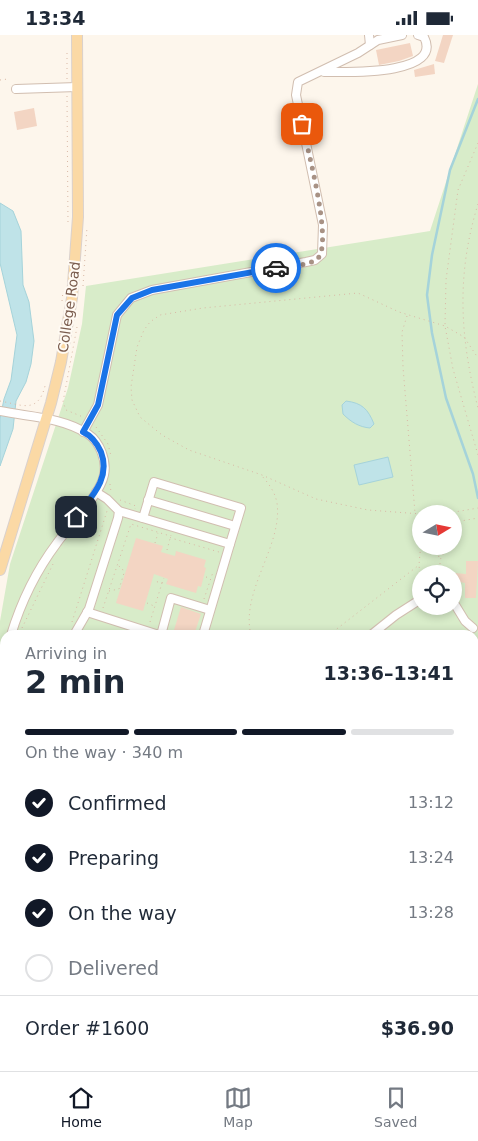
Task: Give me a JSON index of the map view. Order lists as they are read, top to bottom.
{
  "streets": {
    "main road": ["College Road"]
  },
  "north": "right",
  "page": {
    "status": "13:34",
    "heading": ["2 min", "Arriving in", "13:36–13:41"],
    "panel": ["Order #1600", "$36.90"],
    "bar": "On the way · 340 m",
    "list": [
      ["Confirmed", "13:12"],
      ["Preparing", "13:24"],
      ["On the way", "13:28"],
      "Delivered"
    ],
    "tabs": ["Home", "Map", "Saved"]
  }
}
